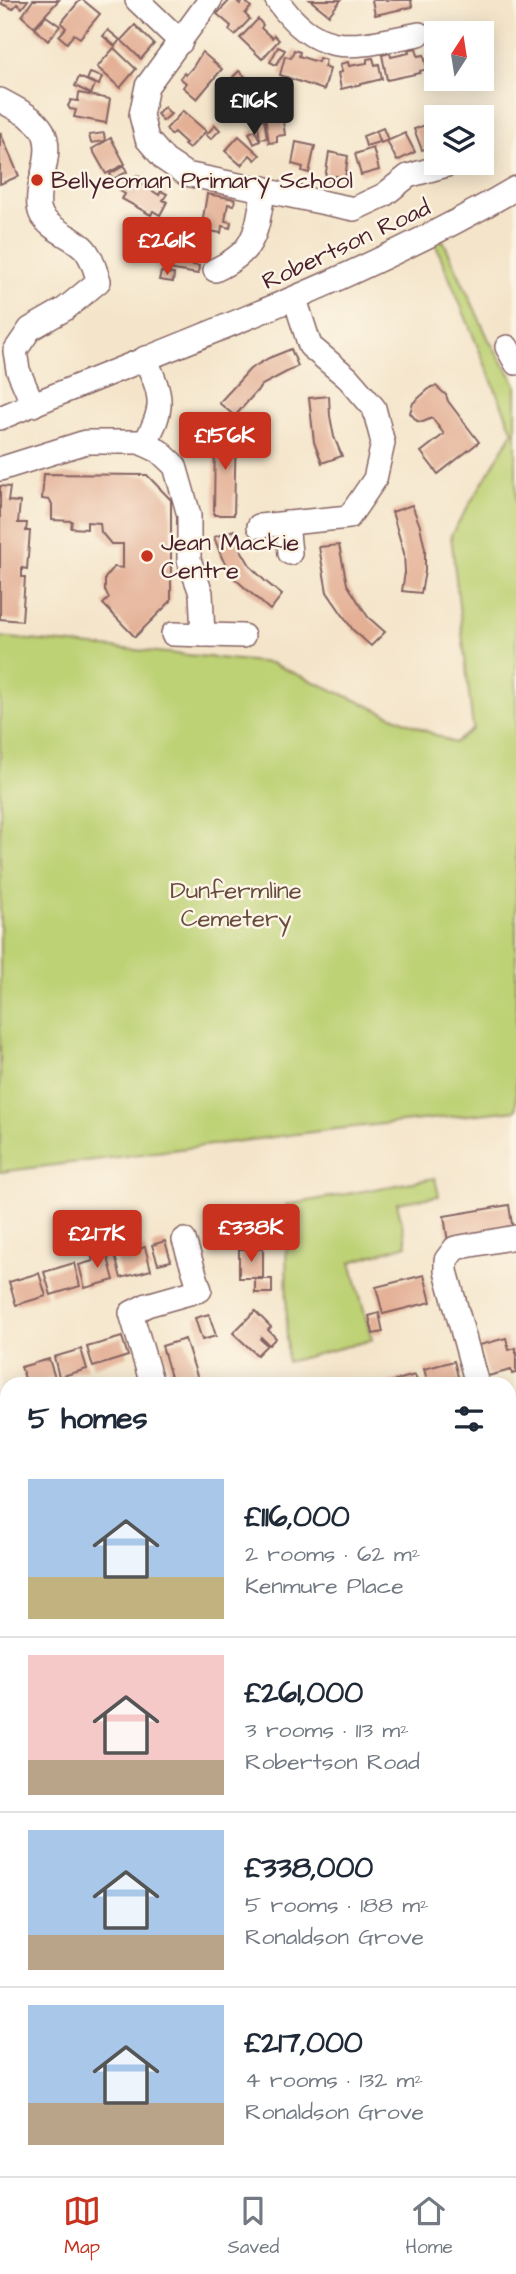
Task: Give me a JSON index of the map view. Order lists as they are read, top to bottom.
{
  "streets": {
    "street": ["Robertson Road"]
  },
  "parks": ["Dunfermline Cemetery"],
  "places": ["Bellyeoman Primary School", "Jean Mackie Centre"],
  "north": "top",
  "page": {
    "price": [
      "£116K",
      "£261K",
      "£156K",
      "£338K",
      "£217K"
    ],
    "heading": "5 homes",
    "list": [
      {
        "name": "£116,000",
        "note": "2 rooms · 62 m² · Kenmure Place"
      },
      {
        "name": "£261,000",
        "note": "3 rooms · 113 m² · Robertson Road"
      },
      {
        "name": "£338,000",
        "note": "5 rooms · 188 m² · Ronaldson Grove"
      },
      {
        "name": "£217,000",
        "note": "4 rooms · 132 m² · Ronaldson Grove"
      }
    ],
    "tabs": ["Map", "Saved", "Home"]
  }
}
